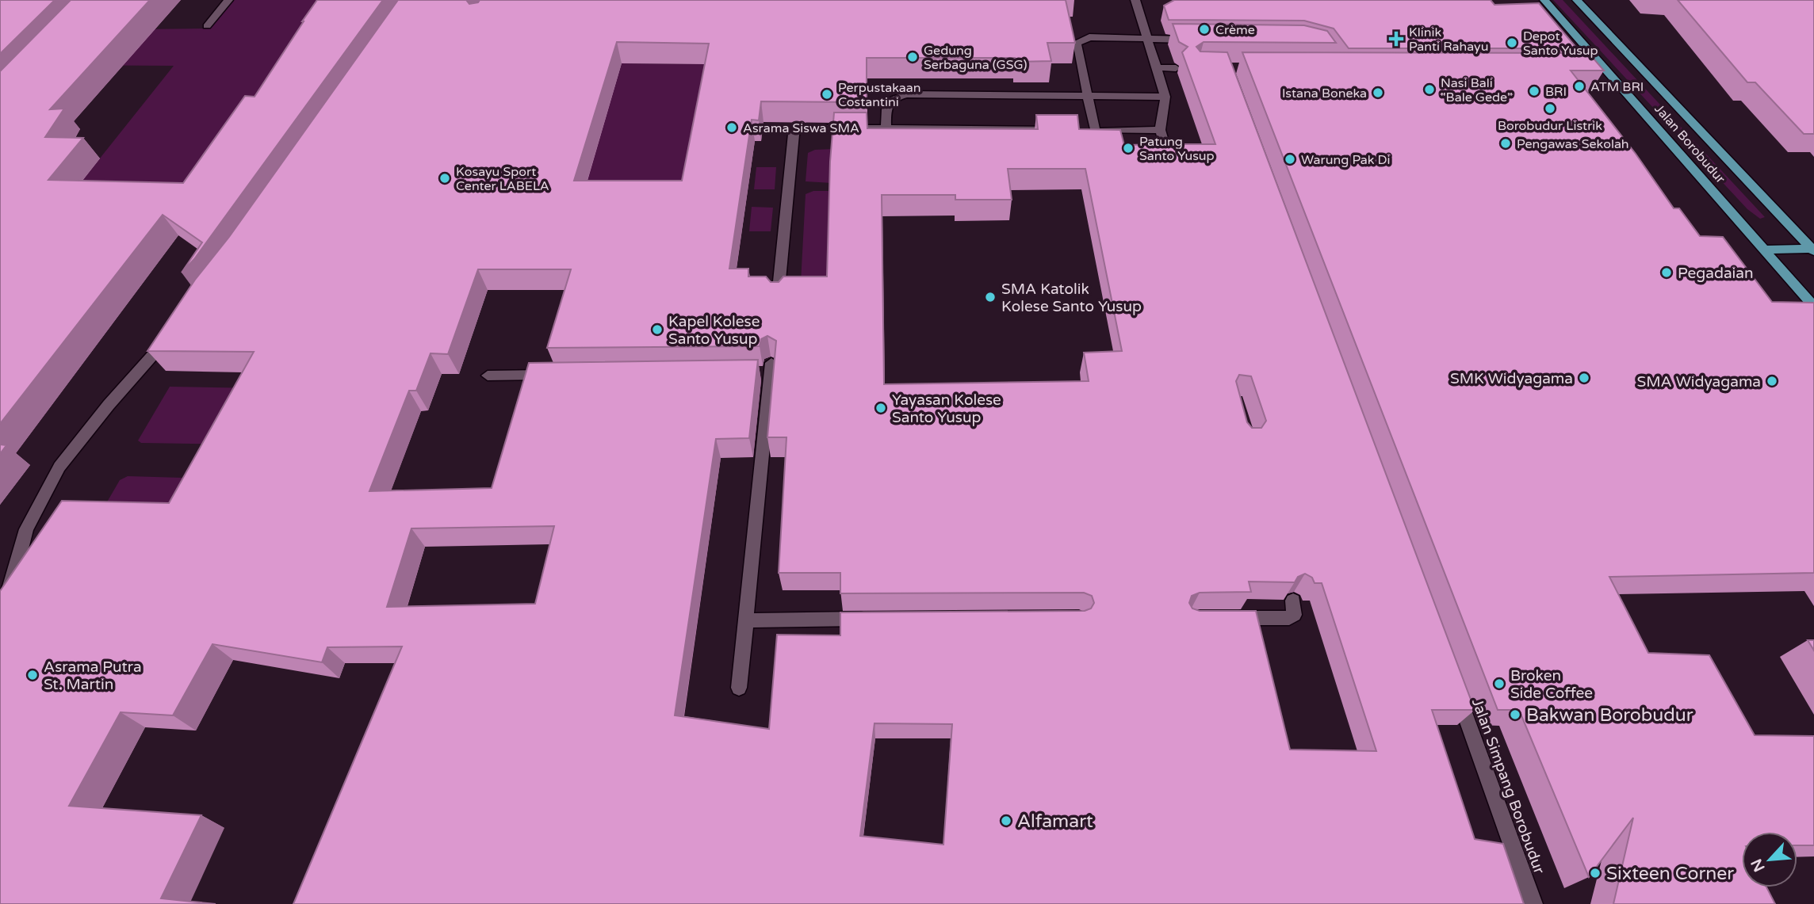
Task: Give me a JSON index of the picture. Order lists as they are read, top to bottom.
{
  "streets": {
    "main road": ["Jalan Borobudur"],
    "street": ["Jalan Simpang Borobudur"]
  },
  "places": {
    "other": [
      "Crème",
      "Depot Santo Yusup",
      "Gedung Serbaguna (GSG)",
      "ATM BRI",
      "Nasi Bali \"Bale Gede\"",
      "BRI",
      "Istana Boneka",
      "Perpustakaan Costantini",
      "Borobudur Listrik",
      "Asrama Siswa SMA",
      "Pengawas Sekolah",
      "Patung Santo Yusup",
      "Warung Pak Di",
      "Kosayu Sport Center LABELA",
      "Pegadaian",
      "SMA Katolik Kolese Santo Yusup",
      "Kapel Kolese Santo Yusup",
      "SMK Widyagama",
      "SMA Widyagama",
      "Yayasan Kolese Santo Yusup",
      "Asrama Putra St. Martin",
      "Broken Side Coffee",
      "Bakwan Borobudur",
      "Alfamart",
      "Sixteen Corner"
    ],
    "health": ["Klinik Panti Rahayu"]
  },
  "north": "bottom left"
}
